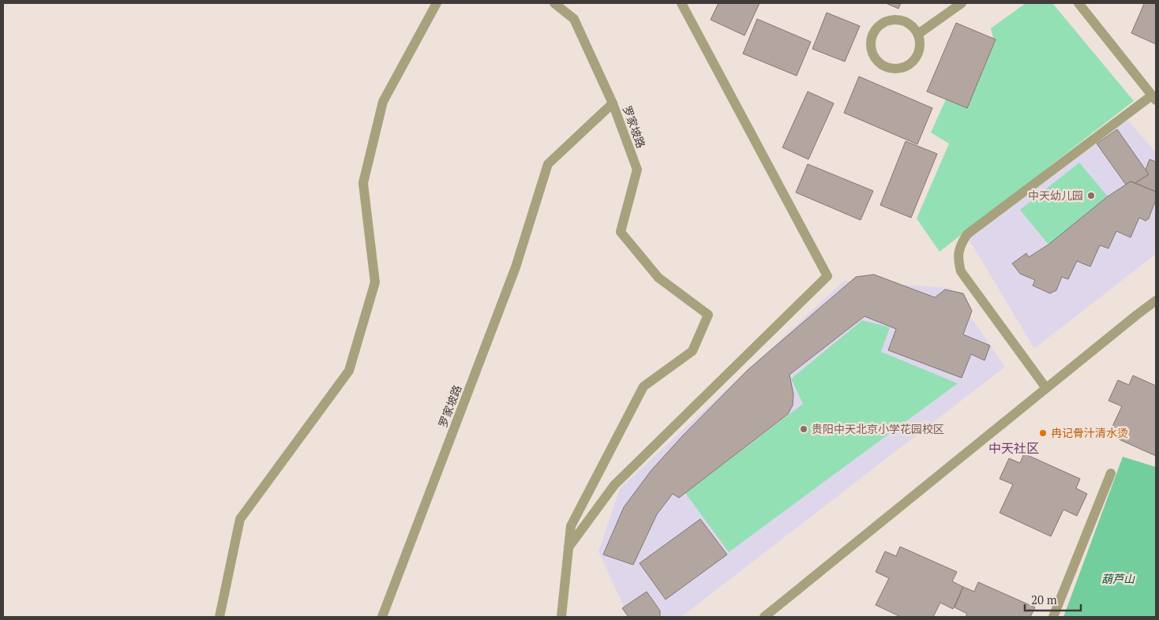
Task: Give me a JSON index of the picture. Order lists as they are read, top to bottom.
{
  "streets": {
    "street": ["罗家坡路"]
  },
  "districts": ["中天社区"],
  "parks": ["葫芦山"],
  "places": ["中天幼儿园", "贵阳中天北京小学花园校区", "冉记骨汁清水烫"],
  "scale_bar": "20 m"
}
